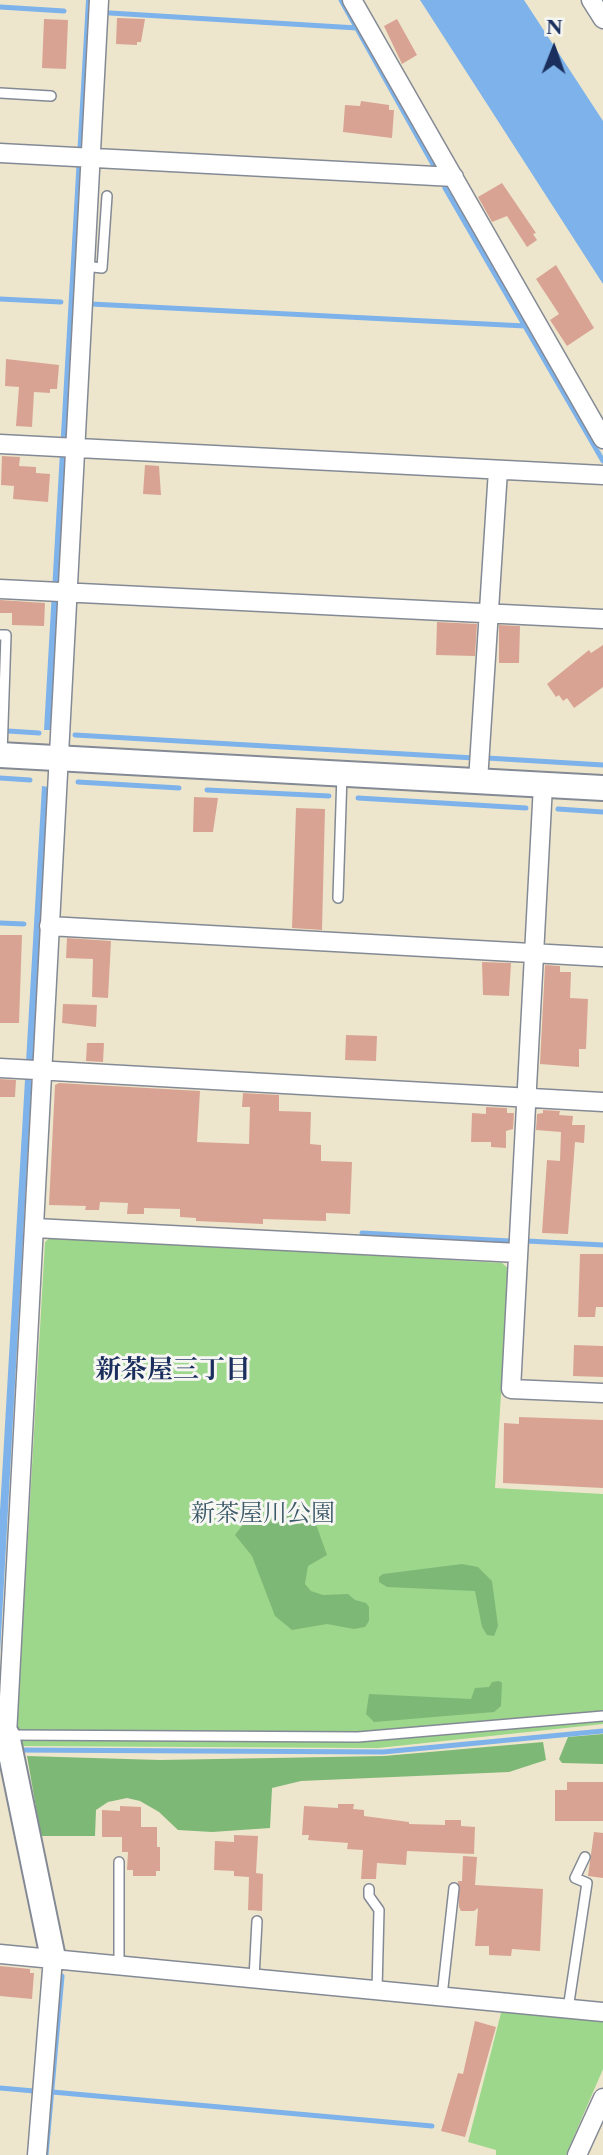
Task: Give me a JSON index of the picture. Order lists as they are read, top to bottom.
{
  "districts": ["新茶屋三丁目"],
  "parks": ["新茶屋川公園"],
  "north": "top"
}
